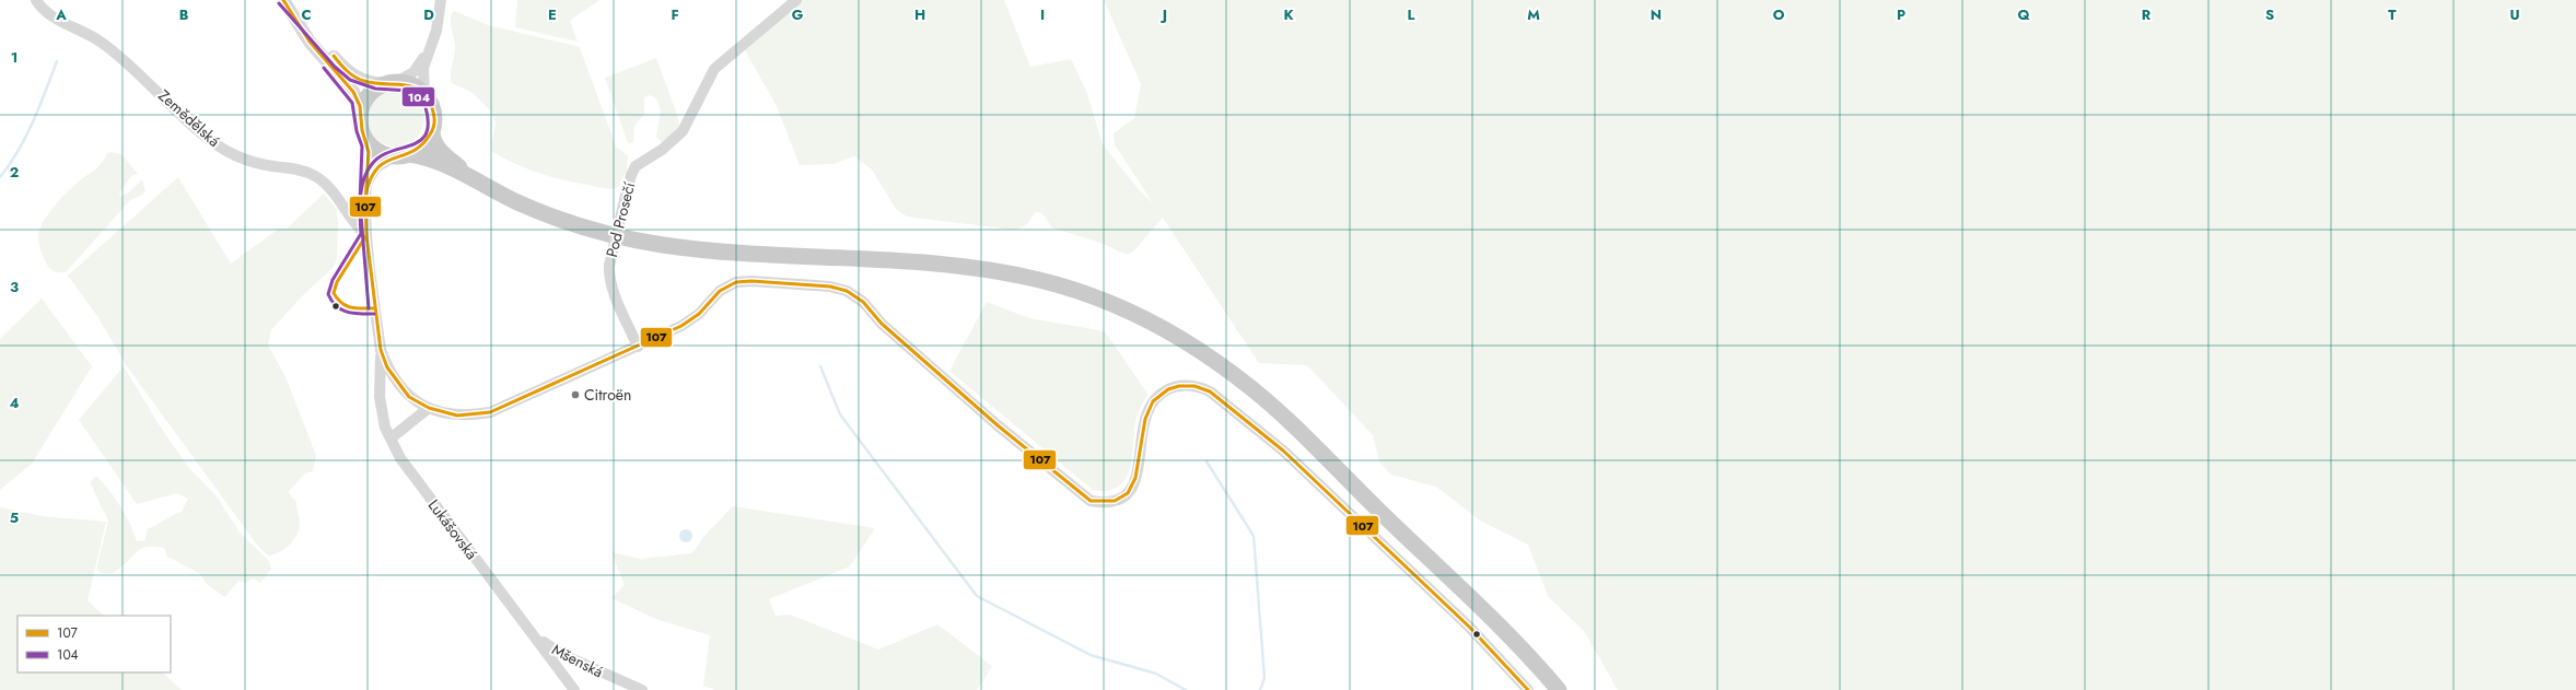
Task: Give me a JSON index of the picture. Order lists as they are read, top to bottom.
{
  "streets": {
    "street": [
      "Zemědělská",
      "Pod Prosečí",
      "Lukášovská",
      "Mšenská"
    ]
  },
  "crossings": [
    ["Lukášovská", "Mšenská"]
  ],
  "places": ["Citroën"],
  "lines": ["transit line 107", "transit line 104"],
  "legend": ["107", "104"],
  "grid": {
    "columns": [
      "A",
      "B",
      "C",
      "D",
      "E",
      "F",
      "G",
      "H",
      "I",
      "J",
      "K",
      "L",
      "M",
      "N",
      "O",
      "P",
      "Q",
      "R",
      "S",
      "T",
      "U"
    ],
    "rows": [
      "1",
      "2",
      "3",
      "4",
      "5"
    ]
  }
}
